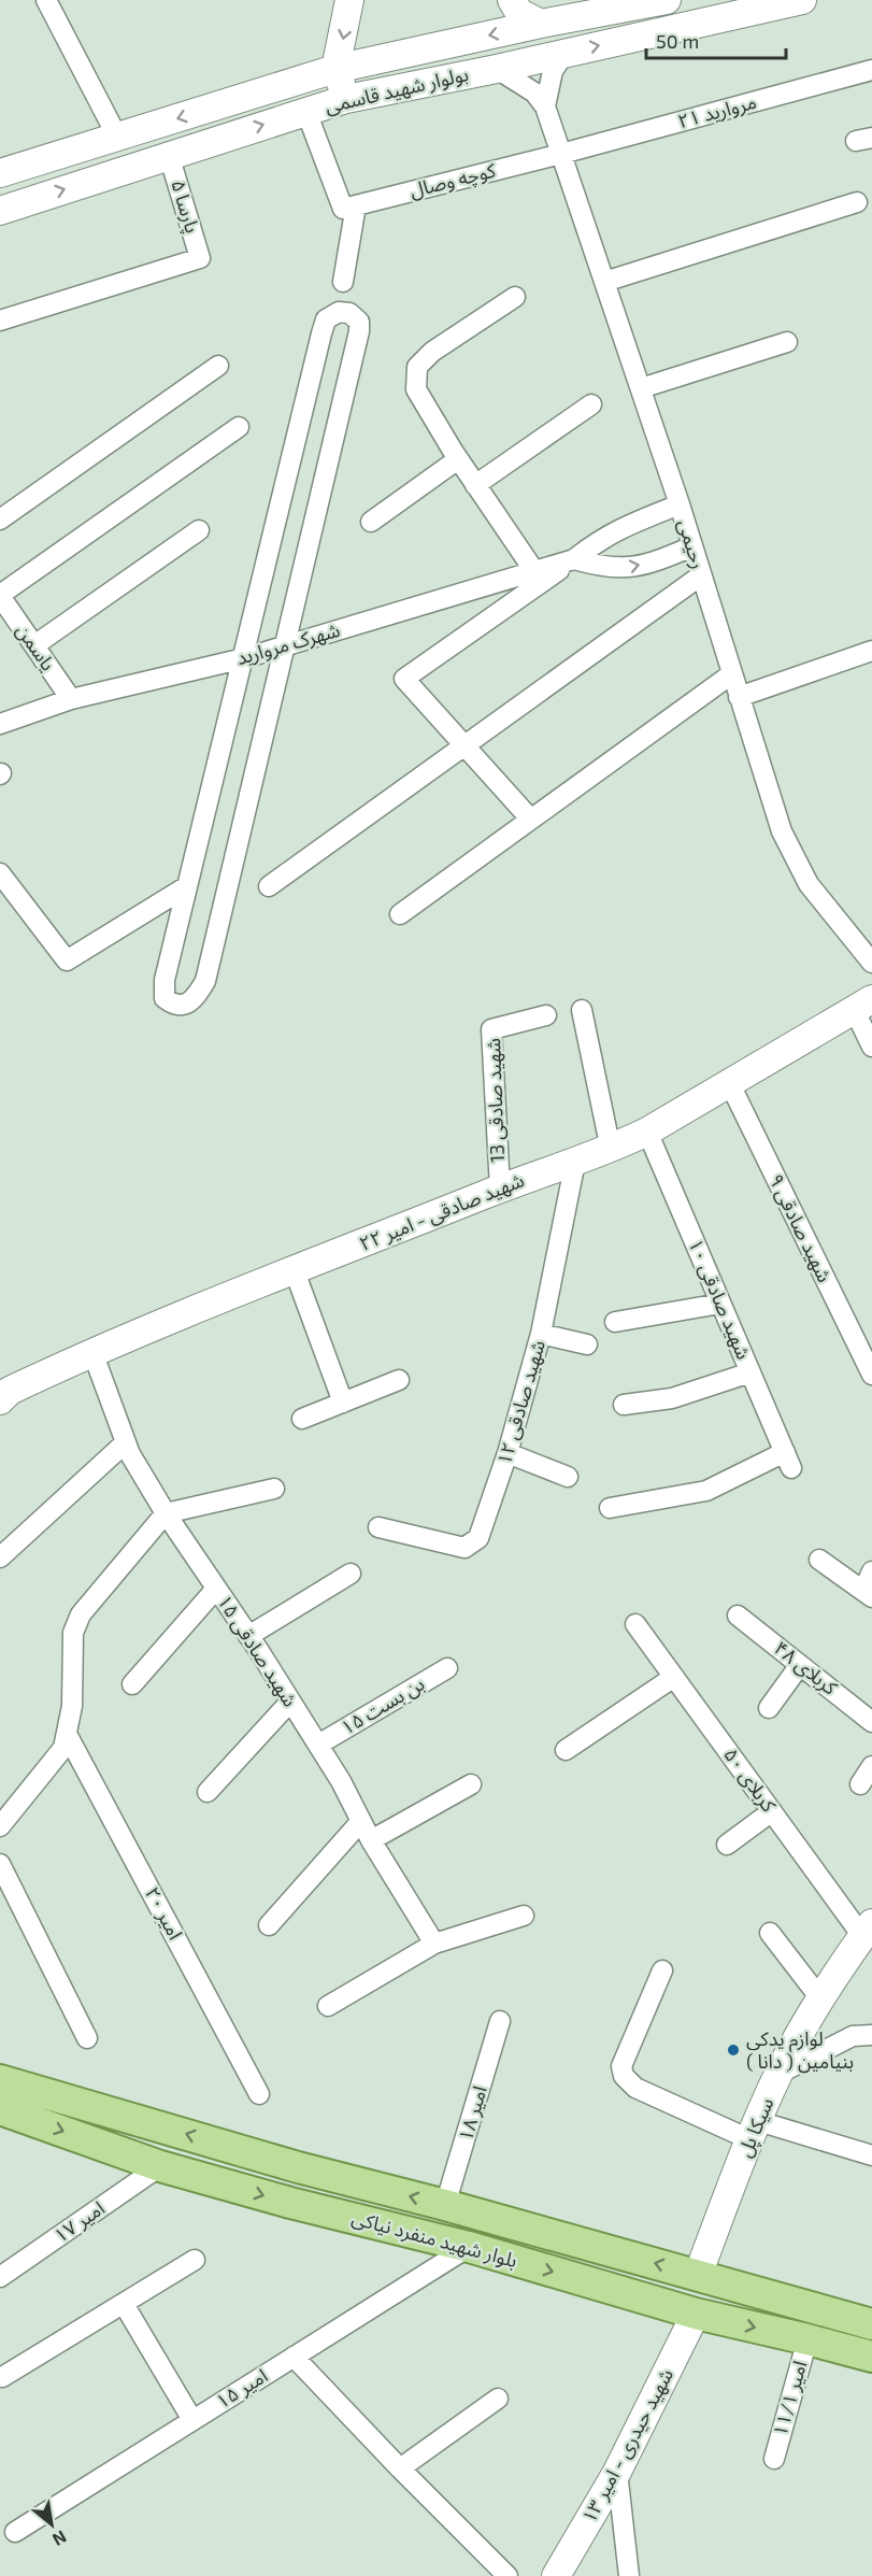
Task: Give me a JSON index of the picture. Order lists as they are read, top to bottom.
{
  "streets": {
    "main road": [
      "بولوار شهید قاسمی",
      "شهید صادقی - امیر ۲۲",
      "سیکا پل",
      "بلوار شهید منفرد نیاکی",
      "شهید حیدری - امیر ۱۳"
    ],
    "street": [
      "مروارید ۲۱",
      "کوچه وصال",
      "پارسا ۵",
      "رحیمی",
      "شهرک مروارید",
      "یاسمن",
      "شهید صادقی 13",
      "شهید صادقی ۹",
      "شهید صادقی ۱۰",
      "شهید صادقی ۱۲",
      "شهید صادقی ۱۵",
      "کربلای ۴۸",
      "بن بست ۱۵",
      "کربلای ۵۰",
      "امیر ۲۰",
      "امیر ۱۸",
      "امیر ۱۷",
      "امیر ۱۵",
      "امیر ۱۱/۱"
    ]
  },
  "crossings": [
    ["بولوار شهید قاسمی", "پارسا ۵"],
    ["بولوار شهید قاسمی", "رحیمی"],
    ["مروارید ۲۱", "کوچه وصال"],
    ["مروارید ۲۱", "رحیمی"],
    ["کوچه وصال", "رحیمی"],
    ["رحیمی", "شهرک مروارید"],
    ["شهرک مروارید", "یاسمن"],
    ["شهید صادقی 13", "شهید صادقی - امیر ۲۲"],
    ["شهید صادقی - امیر ۲۲", "شهید صادقی ۹"],
    ["شهید صادقی - امیر ۲۲", "شهید صادقی ۱۰"],
    ["شهید صادقی - امیر ۲۲", "شهید صادقی ۱۲"],
    ["شهید صادقی - امیر ۲۲", "شهید صادقی ۱۵"],
    ["شهید صادقی ۱۵", "بن بست ۱۵"],
    ["کربلای ۵۰", "سیکا پل"],
    ["امیر ۱۸", "بلوار شهید منفرد نیاکی"],
    ["سیکا پل", "بلوار شهید منفرد نیاکی"],
    ["امیر ۱۷", "بلوار شهید منفرد نیاکی"],
    ["بلوار شهید منفرد نیاکی", "امیر ۱۵"],
    ["بلوار شهید منفرد نیاکی", "امیر ۱۱/۱"],
    ["بلوار شهید منفرد نیاکی", "شهید حیدری - امیر ۱۳"]
  ],
  "places": ["لوازم یدکی بنیامین ( دانا )"],
  "scale_bar": "50 m",
  "north": "bottom right"
}
